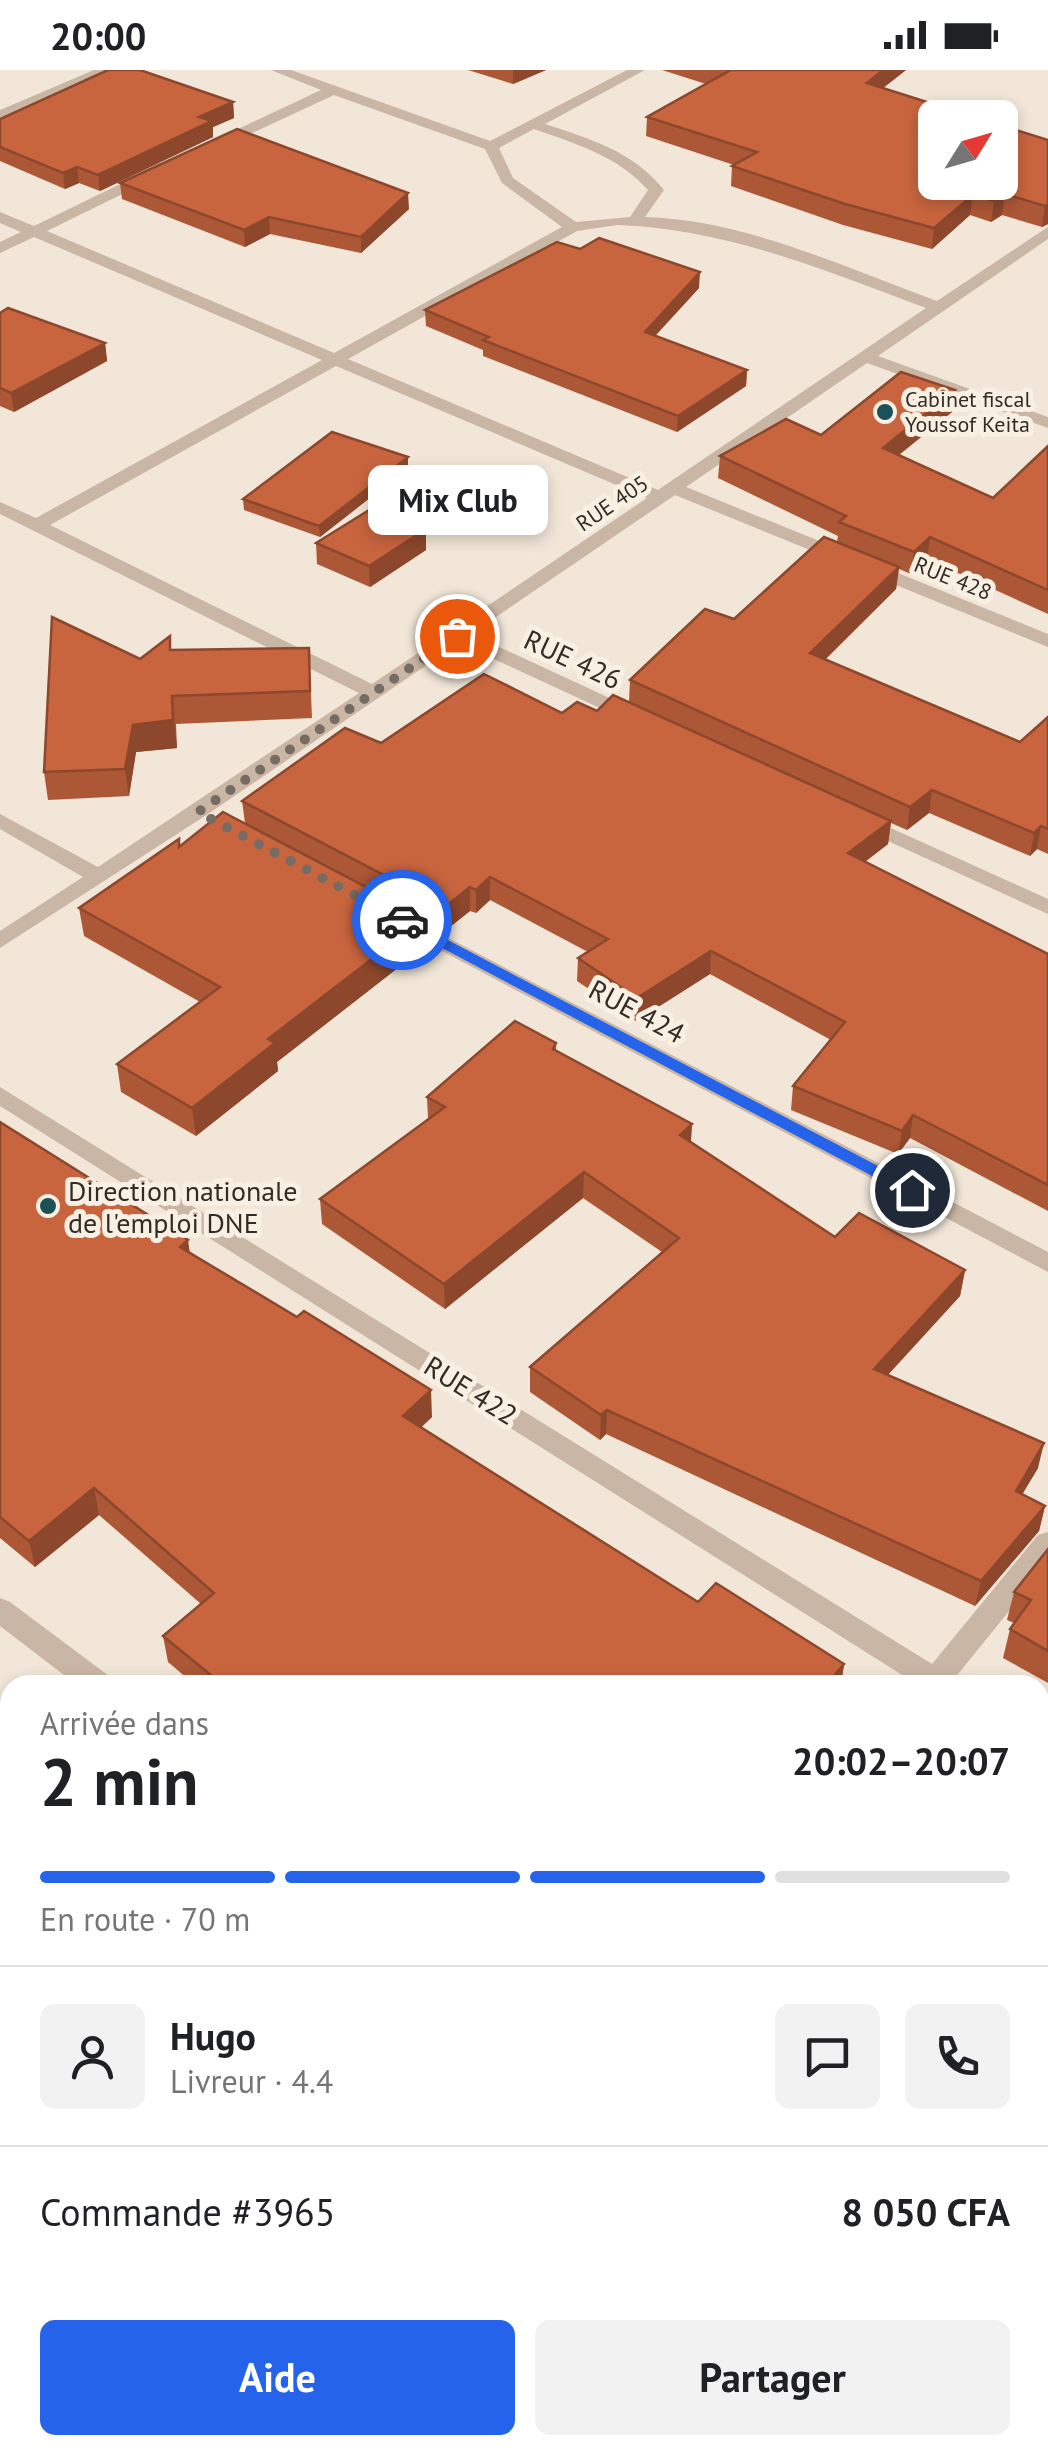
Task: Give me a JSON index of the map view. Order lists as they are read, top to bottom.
{
  "streets": {
    "street": [
      "RUE 405",
      "RUE 428",
      "RUE 426",
      "RUE 424",
      "RUE 422"
    ]
  },
  "crossings": [
    ["RUE 405", "RUE 428"],
    ["RUE 405", "RUE 426"]
  ],
  "places": ["Cabinet fiscal Youssof Keita", "Mix Club", "Direction nationale de l'emploi DNE"],
  "north": "top right",
  "page": {
    "status": "20:00",
    "bubble": "Mix Club",
    "heading": ["2 min", "Arrivée dans", "20:02–20:07"],
    "panel": [
      "Hugo",
      "Livreur · 4.4",
      "Commande #3965",
      "8 050 CFA"
    ],
    "bar": "En route · 70 m",
    "buttons": ["Aide", "Partager"]
  }
}
